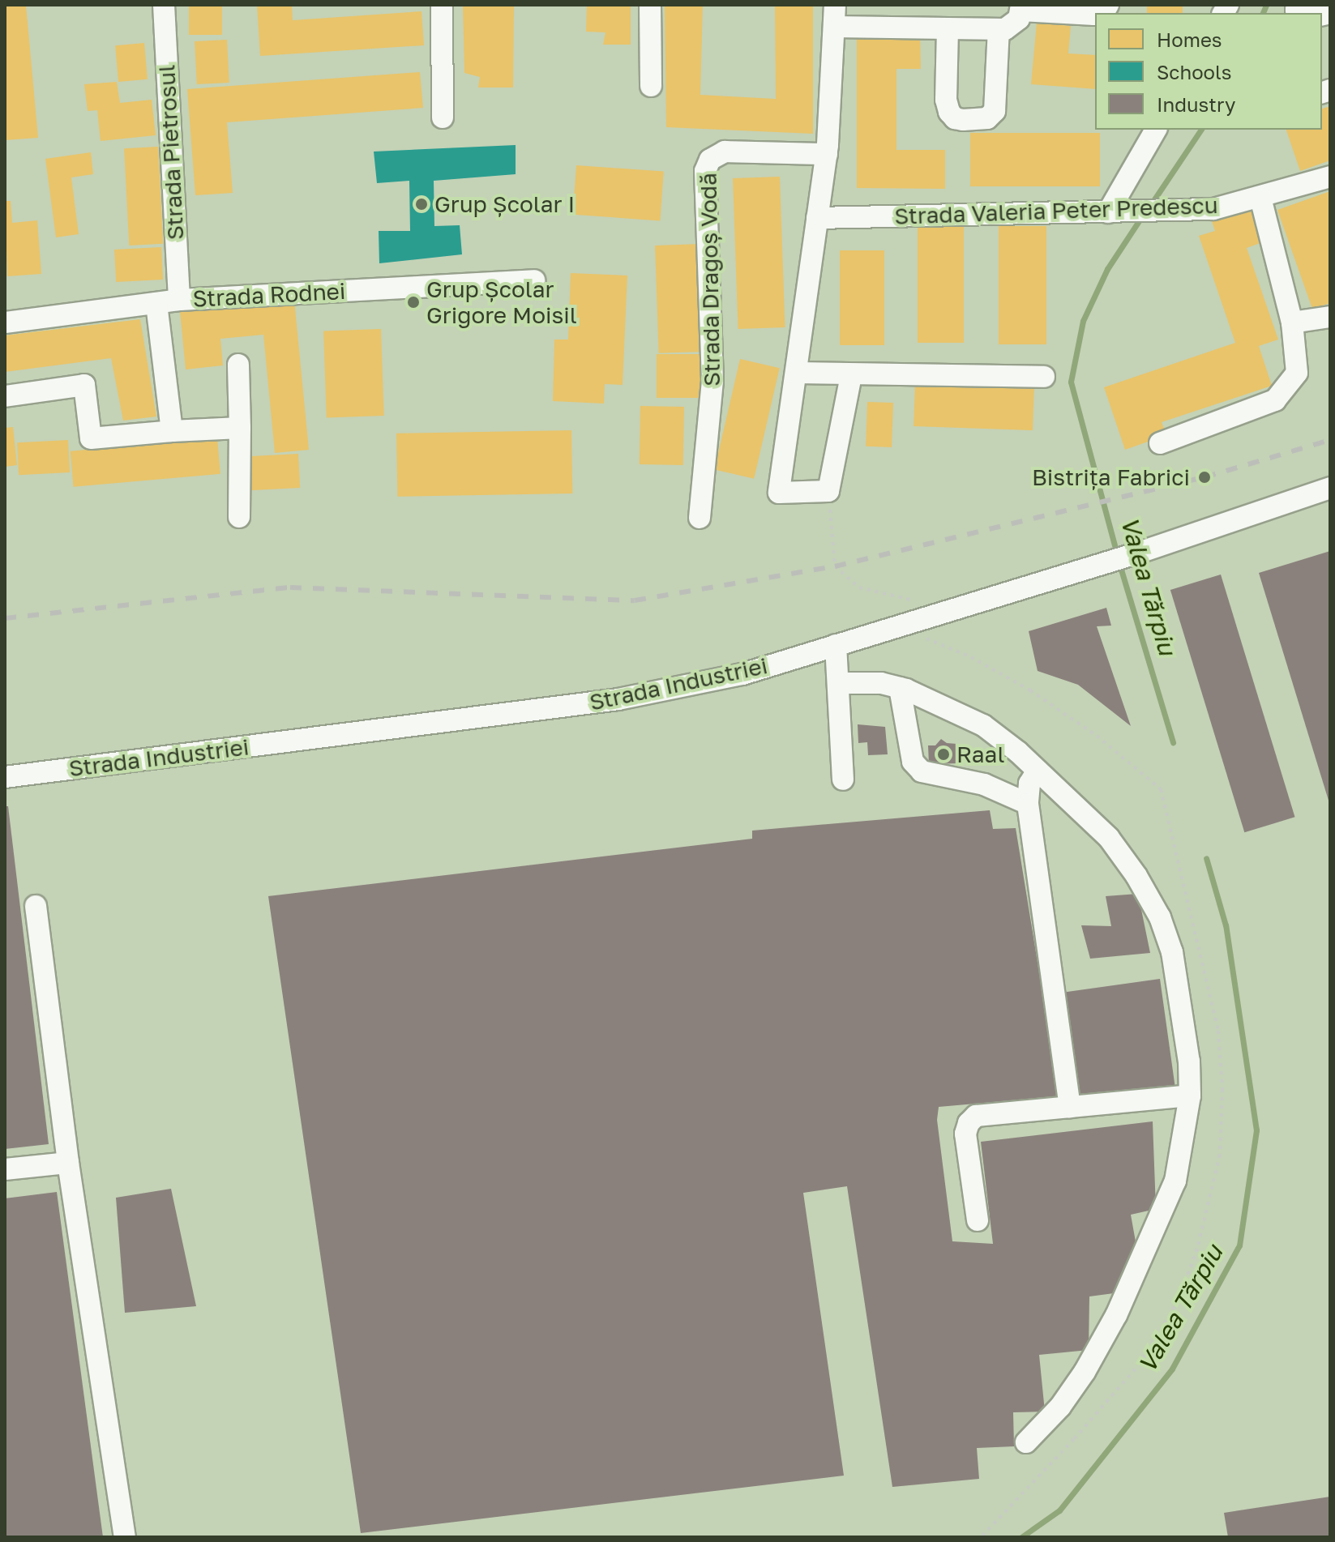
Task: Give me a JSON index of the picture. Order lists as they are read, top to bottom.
{
  "streets": {
    "street": [
      "Strada Pietrosul",
      "Strada Valeria Peter Predescu",
      "Strada Dragoș Vodă",
      "Strada Rodnei",
      "Strada Industriei"
    ]
  },
  "crossings": [
    ["Strada Pietrosul", "Strada Rodnei"]
  ],
  "water": ["Valea Tărpiu"],
  "places": [
    "Grup Școlar I",
    "Grup Școlar Grigore Moisil",
    "Bistrița Fabrici",
    "Raal"
  ],
  "legend": ["Homes", "Schools", "Industry"]
}
